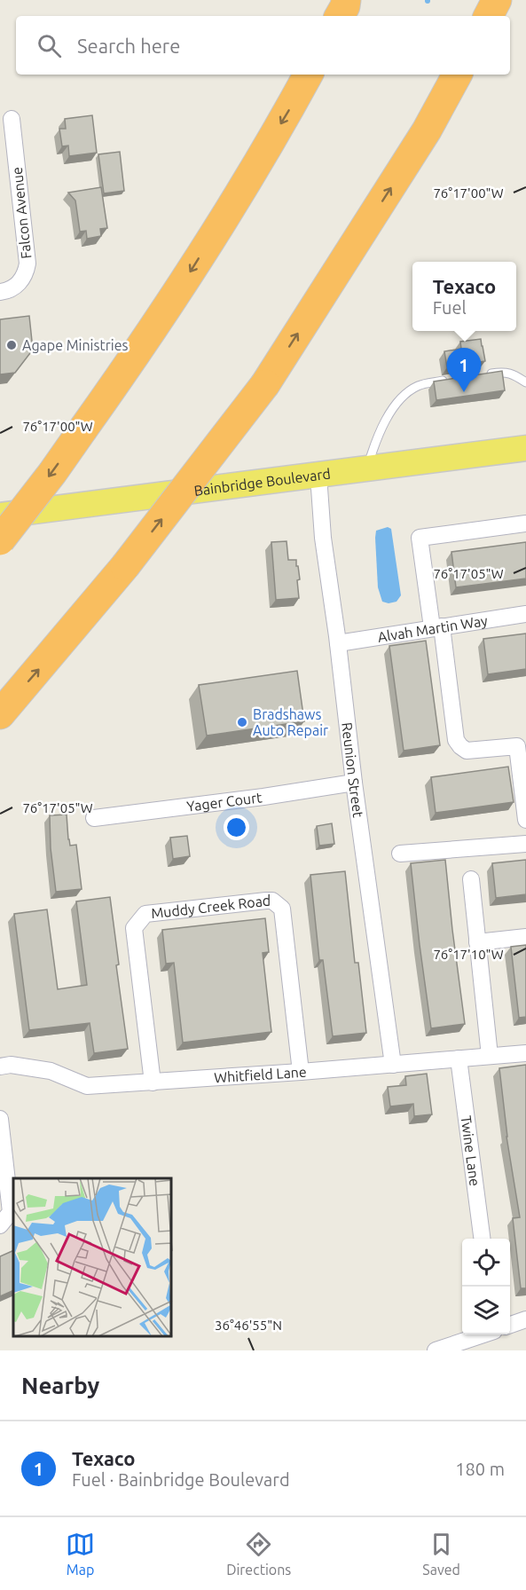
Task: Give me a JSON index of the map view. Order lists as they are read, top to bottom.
{
  "streets": {
    "main road": ["Bainbridge Boulevard"],
    "street": [
      "Falcon Avenue",
      "Alvah Martin Way",
      "Reunion Street",
      "Yager Court",
      "Muddy Creek Road",
      "Whitfield Lane",
      "Twine Lane"
    ]
  },
  "crossings": [
    ["Bainbridge Boulevard", "Reunion Street"],
    ["Alvah Martin Way", "Reunion Street"],
    ["Reunion Street", "Yager Court"],
    ["Reunion Street", "Whitfield Lane"],
    ["Muddy Creek Road", "Whitfield Lane"],
    ["Whitfield Lane", "Twine Lane"]
  ],
  "places": ["Agape Ministries", "Bradshaws Auto Repair"],
  "page": {
    "search": "Search here",
    "popup": ["Texaco", "Fuel"],
    "pins": "1",
    "heading": "Nearby",
    "list": [
      {
        "mark": "1",
        "name": "Texaco",
        "note": "Fuel · Bainbridge Boulevard",
        "value": "180 m"
      }
    ],
    "nav": ["Map", "Directions", "Saved"]
  },
  "coordinates": [
    "76°17'00\"W",
    "76°17'05\"W",
    "76°17'10\"W",
    "36°46'55\"N"
  ]
}
